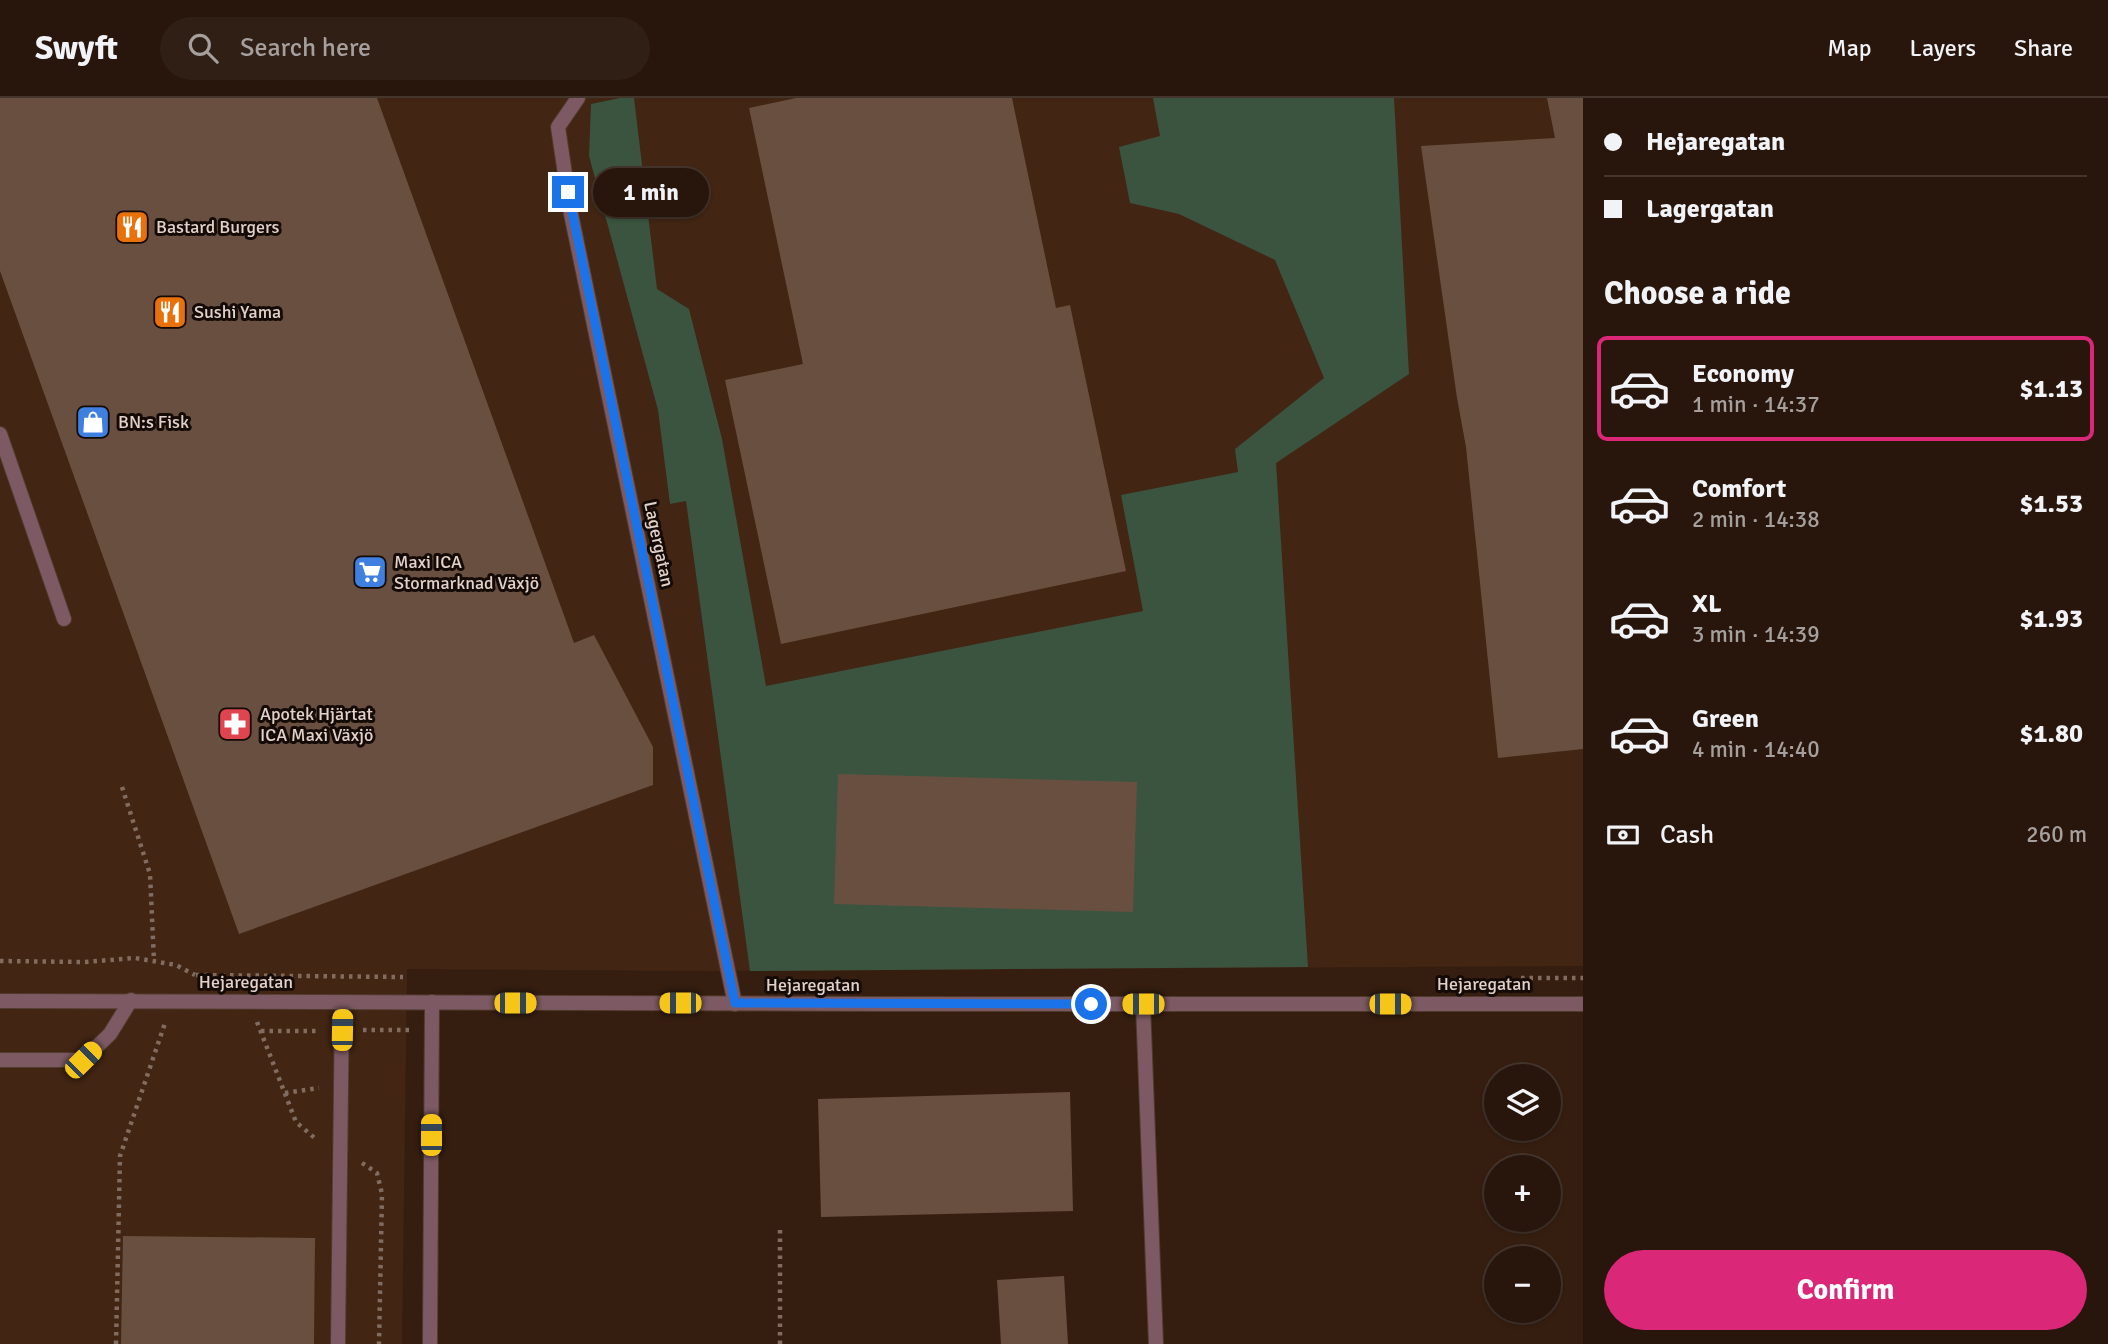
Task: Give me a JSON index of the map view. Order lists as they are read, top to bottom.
{
  "streets": {
    "street": ["Lagergatan", "Hejaregatan"]
  },
  "crossings": [
    ["Lagergatan", "Hejaregatan"]
  ],
  "places": {
    "restaurant": ["Bastard Burgers", "Sushi Yama"],
    "shop": ["BN:s Fisk"],
    "supermarket": ["Maxi ICA Stormarknad Växjö"],
    "pharmacy": ["Apotek Hjärtat ICA Maxi Växjö"]
  },
  "page": {
    "header": "Swyft",
    "search": "Search here",
    "nav": ["Map", "Layers", "Share"],
    "banner": ["Hejaregatan", "Lagergatan"],
    "bubble": "1 min",
    "heading": "Choose a ride",
    "list": [
      {
        "name": "Economy",
        "note": "1 min · 14:37",
        "value": "$1.13"
      },
      {
        "name": "Comfort",
        "note": "2 min · 14:38",
        "value": "$1.53"
      },
      {
        "name": "XL",
        "note": "3 min · 14:39",
        "value": "$1.93"
      },
      {
        "name": "Green",
        "note": "4 min · 14:40",
        "value": "$1.80"
      }
    ],
    "pay": ["Cash", "260 m"],
    "map_buttons": ["+", "−"],
    "buttons": "Confirm"
  }
}
